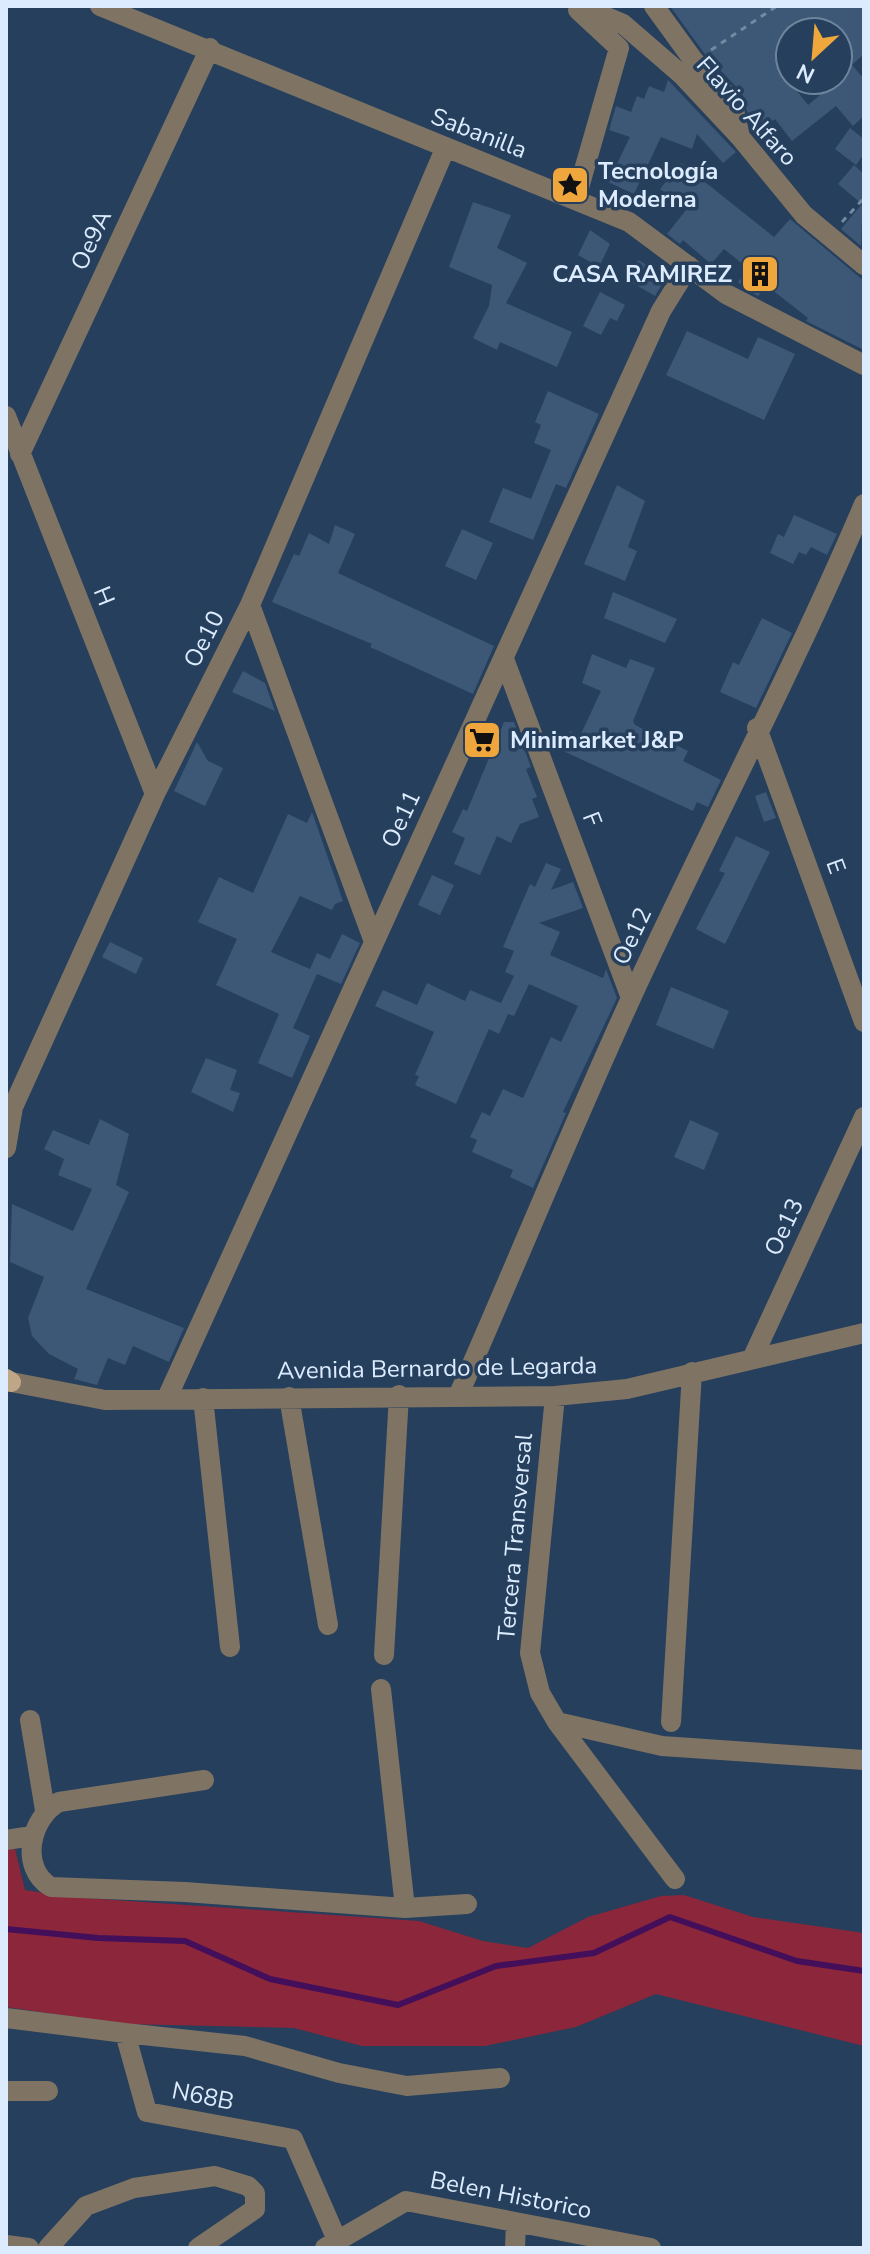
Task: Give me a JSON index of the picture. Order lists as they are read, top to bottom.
{
  "streets": {
    "street": [
      "Flavio Alfaro",
      "Sabanilla",
      "Oe9A",
      "H",
      "Oe10",
      "Oe11",
      "F",
      "E",
      "Oe12",
      "Oe13",
      "Avenida Bernardo de Legarda",
      "Tercera Transversal",
      "N68B",
      "Belen Historico"
    ]
  },
  "crossings": [
    ["Sabanilla", "Oe9A"],
    ["Sabanilla", "Oe10"],
    ["Sabanilla", "Oe11"],
    ["Oe9A", "H"],
    ["H", "Oe10"],
    ["Oe11", "F"],
    ["Oe11", "Avenida Bernardo de Legarda"],
    ["F", "Oe12"],
    ["E", "Oe12"],
    ["Oe12", "Avenida Bernardo de Legarda"],
    ["Oe13", "Avenida Bernardo de Legarda"],
    ["Avenida Bernardo de Legarda", "Tercera Transversal"],
    ["N68B", "Belen Historico"]
  ],
  "places": {
    "place": ["Tecnología Moderna"],
    "building": ["CASA RAMIREZ"],
    "supermarket": ["Minimarket J&P"]
  },
  "north": "bottom left"
}
